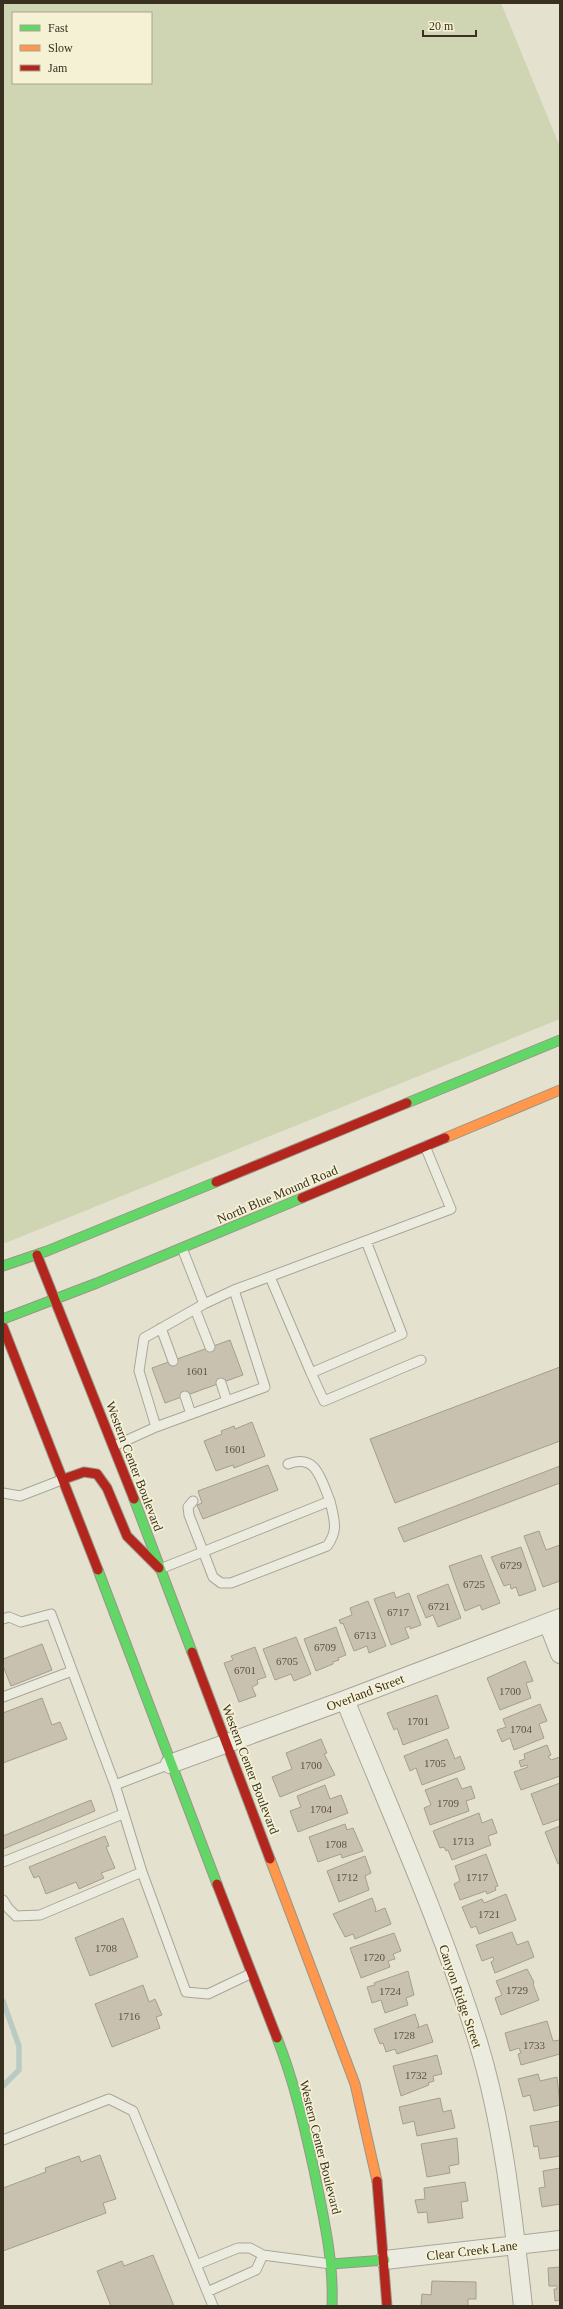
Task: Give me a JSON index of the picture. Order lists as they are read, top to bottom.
{
  "streets": {
    "main road": ["North Blue Mound Road", "Western Center Boulevard"],
    "street": ["Overland Street", "Canyon Ridge Street", "Clear Creek Lane"]
  },
  "crossings": [
    ["North Blue Mound Road", "Western Center Boulevard"],
    ["Western Center Boulevard", "Overland Street"],
    ["Western Center Boulevard", "Clear Creek Lane"],
    ["Overland Street", "Canyon Ridge Street"],
    ["Canyon Ridge Street", "Clear Creek Lane"]
  ],
  "house_numbers": [
    "1601",
    "1601",
    "6729",
    "6725",
    "6721",
    "6717",
    "6713",
    "6709",
    "6705",
    "6701",
    "1700",
    "1701",
    "1704",
    "1705",
    "1700",
    "1709",
    "1704",
    "1713",
    "1708",
    "1712",
    "1717",
    "1721",
    "1708",
    "1720",
    "1729",
    "1724",
    "1716",
    "1728",
    "1733",
    "1732"
  ],
  "legend": ["Fast", "Slow", "Jam"],
  "scale_bar": "20 m"
}
